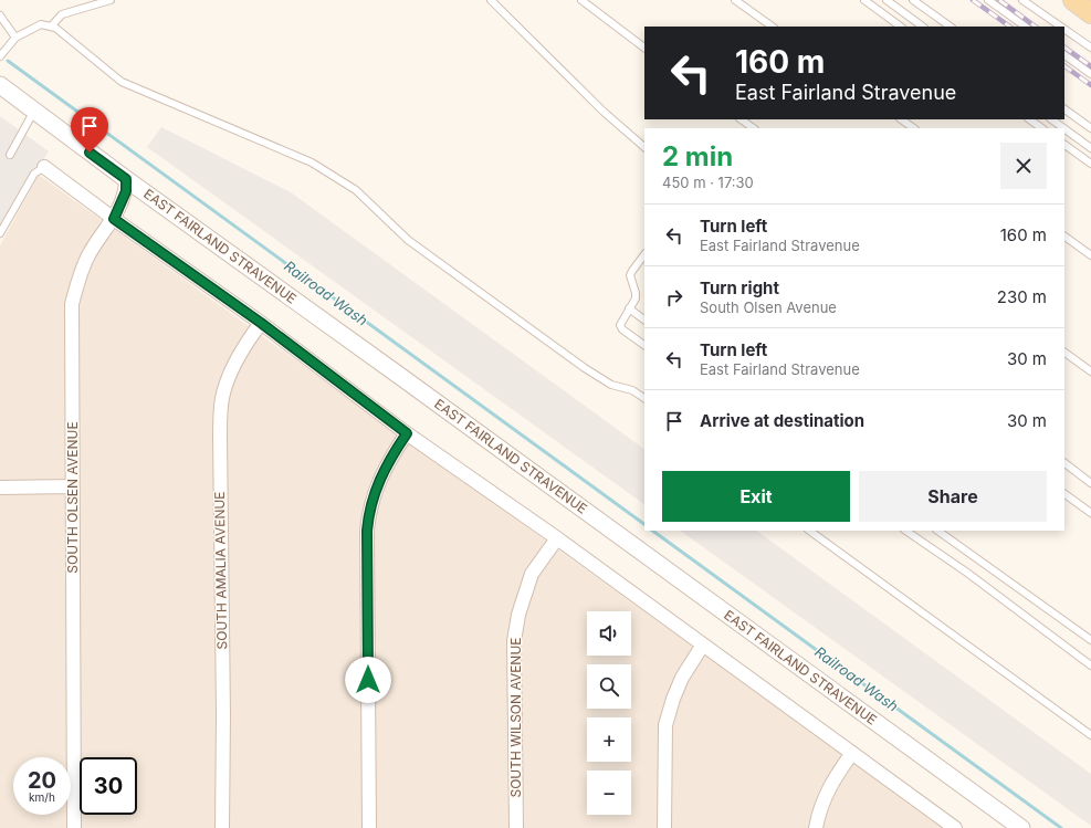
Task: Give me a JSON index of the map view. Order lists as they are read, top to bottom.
{
  "streets": {
    "street": [
      "EAST FAIRLAND STRAVENUE",
      "SOUTH OLSEN AVENUE",
      "SOUTH AMALIA AVENUE",
      "SOUTH WILSON AVENUE"
    ]
  },
  "crossings": [
    ["EAST FAIRLAND STRAVENUE", "SOUTH OLSEN AVENUE"]
  ],
  "water": ["Railroad Wash"],
  "page": {
    "turn": ["160 m", "East Fairland Stravenue"],
    "heading": ["2 min", "450 m · 17:30"],
    "list": [
      {
        "name": "Turn left",
        "note": "East Fairland Stravenue",
        "value": "160 m"
      },
      {
        "name": "Turn right",
        "note": "South Olsen Avenue",
        "value": "230 m"
      },
      {
        "name": "Turn left",
        "note": "East Fairland Stravenue",
        "value": "30 m"
      },
      {
        "name": "Arrive at destination",
        "value": "30 m"
      }
    ],
    "buttons": ["Exit", "Share"],
    "map_buttons": ["+", "−"],
    "speed": "20 km/h",
    "limit": "30"
  }
}
